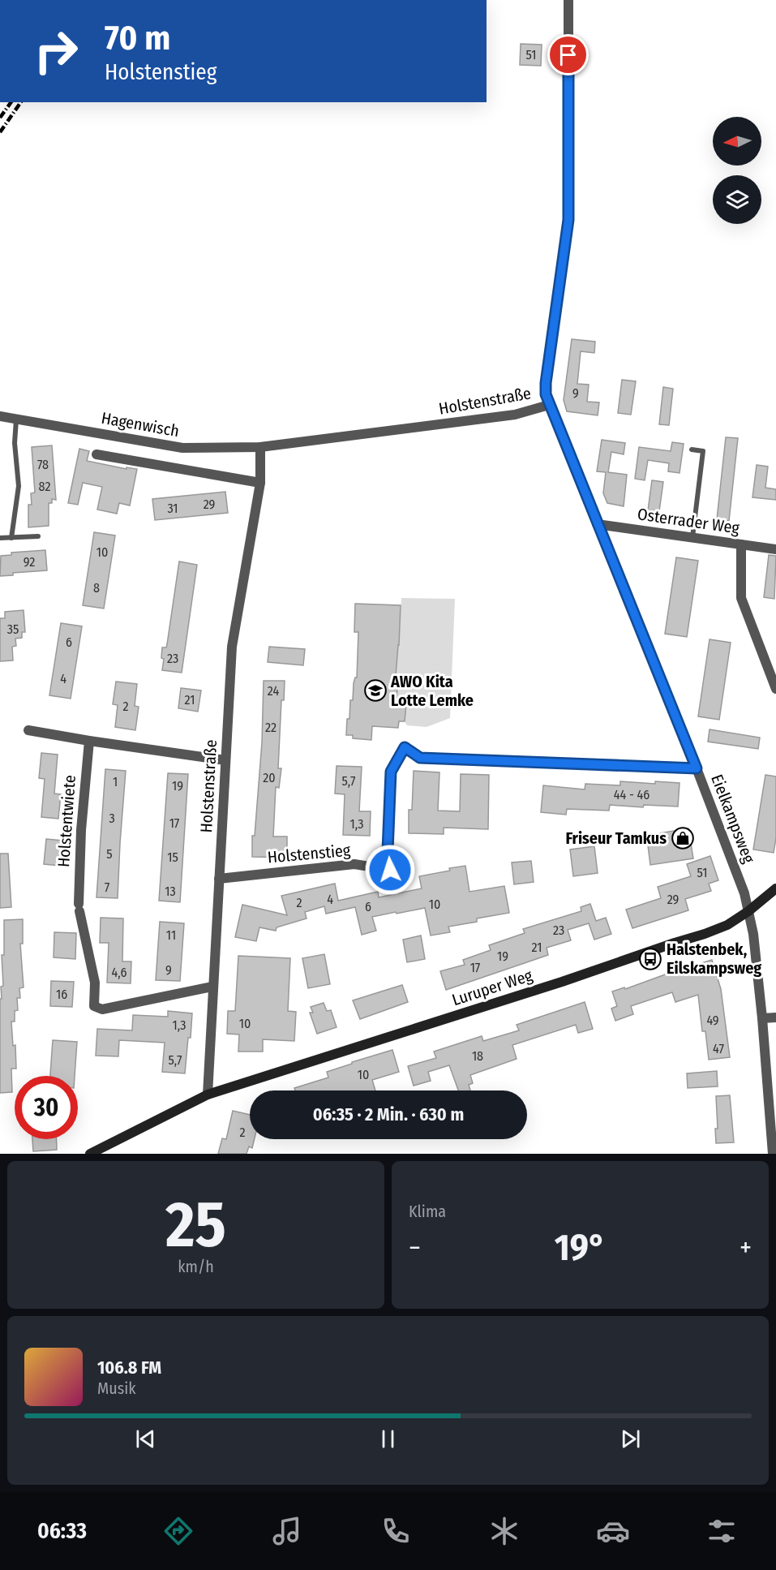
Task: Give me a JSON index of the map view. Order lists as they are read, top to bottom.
{
  "streets": {
    "street": [
      "Holstenstraße",
      "Hagenwisch",
      "Osterrader Weg",
      "Eielkampsweg",
      "Holstentwiete",
      "Holstenstieg",
      "Luruper Weg"
    ]
  },
  "crossings": [
    ["Holstenstraße", "Hagenwisch"],
    ["Holstenstraße", "Eielkampsweg"],
    ["Holstenstraße", "Holstentwiete"],
    ["Holstenstraße", "Holstenstieg"],
    ["Holstenstraße", "Luruper Weg"],
    ["Osterrader Weg", "Eielkampsweg"],
    ["Eielkampsweg", "Holstenstieg"],
    ["Eielkampsweg", "Luruper Weg"]
  ],
  "places": {
    "school or university": ["AWO Kita Lotte Lemke"],
    "shop": ["Friseur Tamkus"],
    "bus stop": ["Halstenbek, Eilskampsweg"]
  },
  "house_numbers": [
    "51",
    "9",
    "78",
    "82",
    "29",
    "31",
    "10",
    "92",
    "8",
    "35",
    "6",
    "23",
    "4",
    "24",
    "21",
    "2",
    "22",
    "20",
    "5,7",
    "1",
    "19",
    "44 - 46",
    "3",
    "17",
    "1,3",
    "5",
    "15",
    "51",
    "7",
    "13",
    "4",
    "29",
    "2",
    "10",
    "6",
    "23",
    "11",
    "21",
    "19",
    "17",
    "9",
    "4,6",
    "16",
    "49",
    "10",
    "1,3",
    "47",
    "18",
    "5,7",
    "10",
    "2"
  ],
  "north": "left",
  "page": {
    "turn": ["70 m", "Holstenstieg"],
    "limit": "30",
    "trip": "06:35 · 2 Min. · 630 m",
    "tile": [
      ["25", "km/h"],
      "Klima"
    ],
    "heat": ["−", "19°", "+"],
    "song": ["106.8 FM", "Musik"],
    "tabs": "06:33"
  }
}
